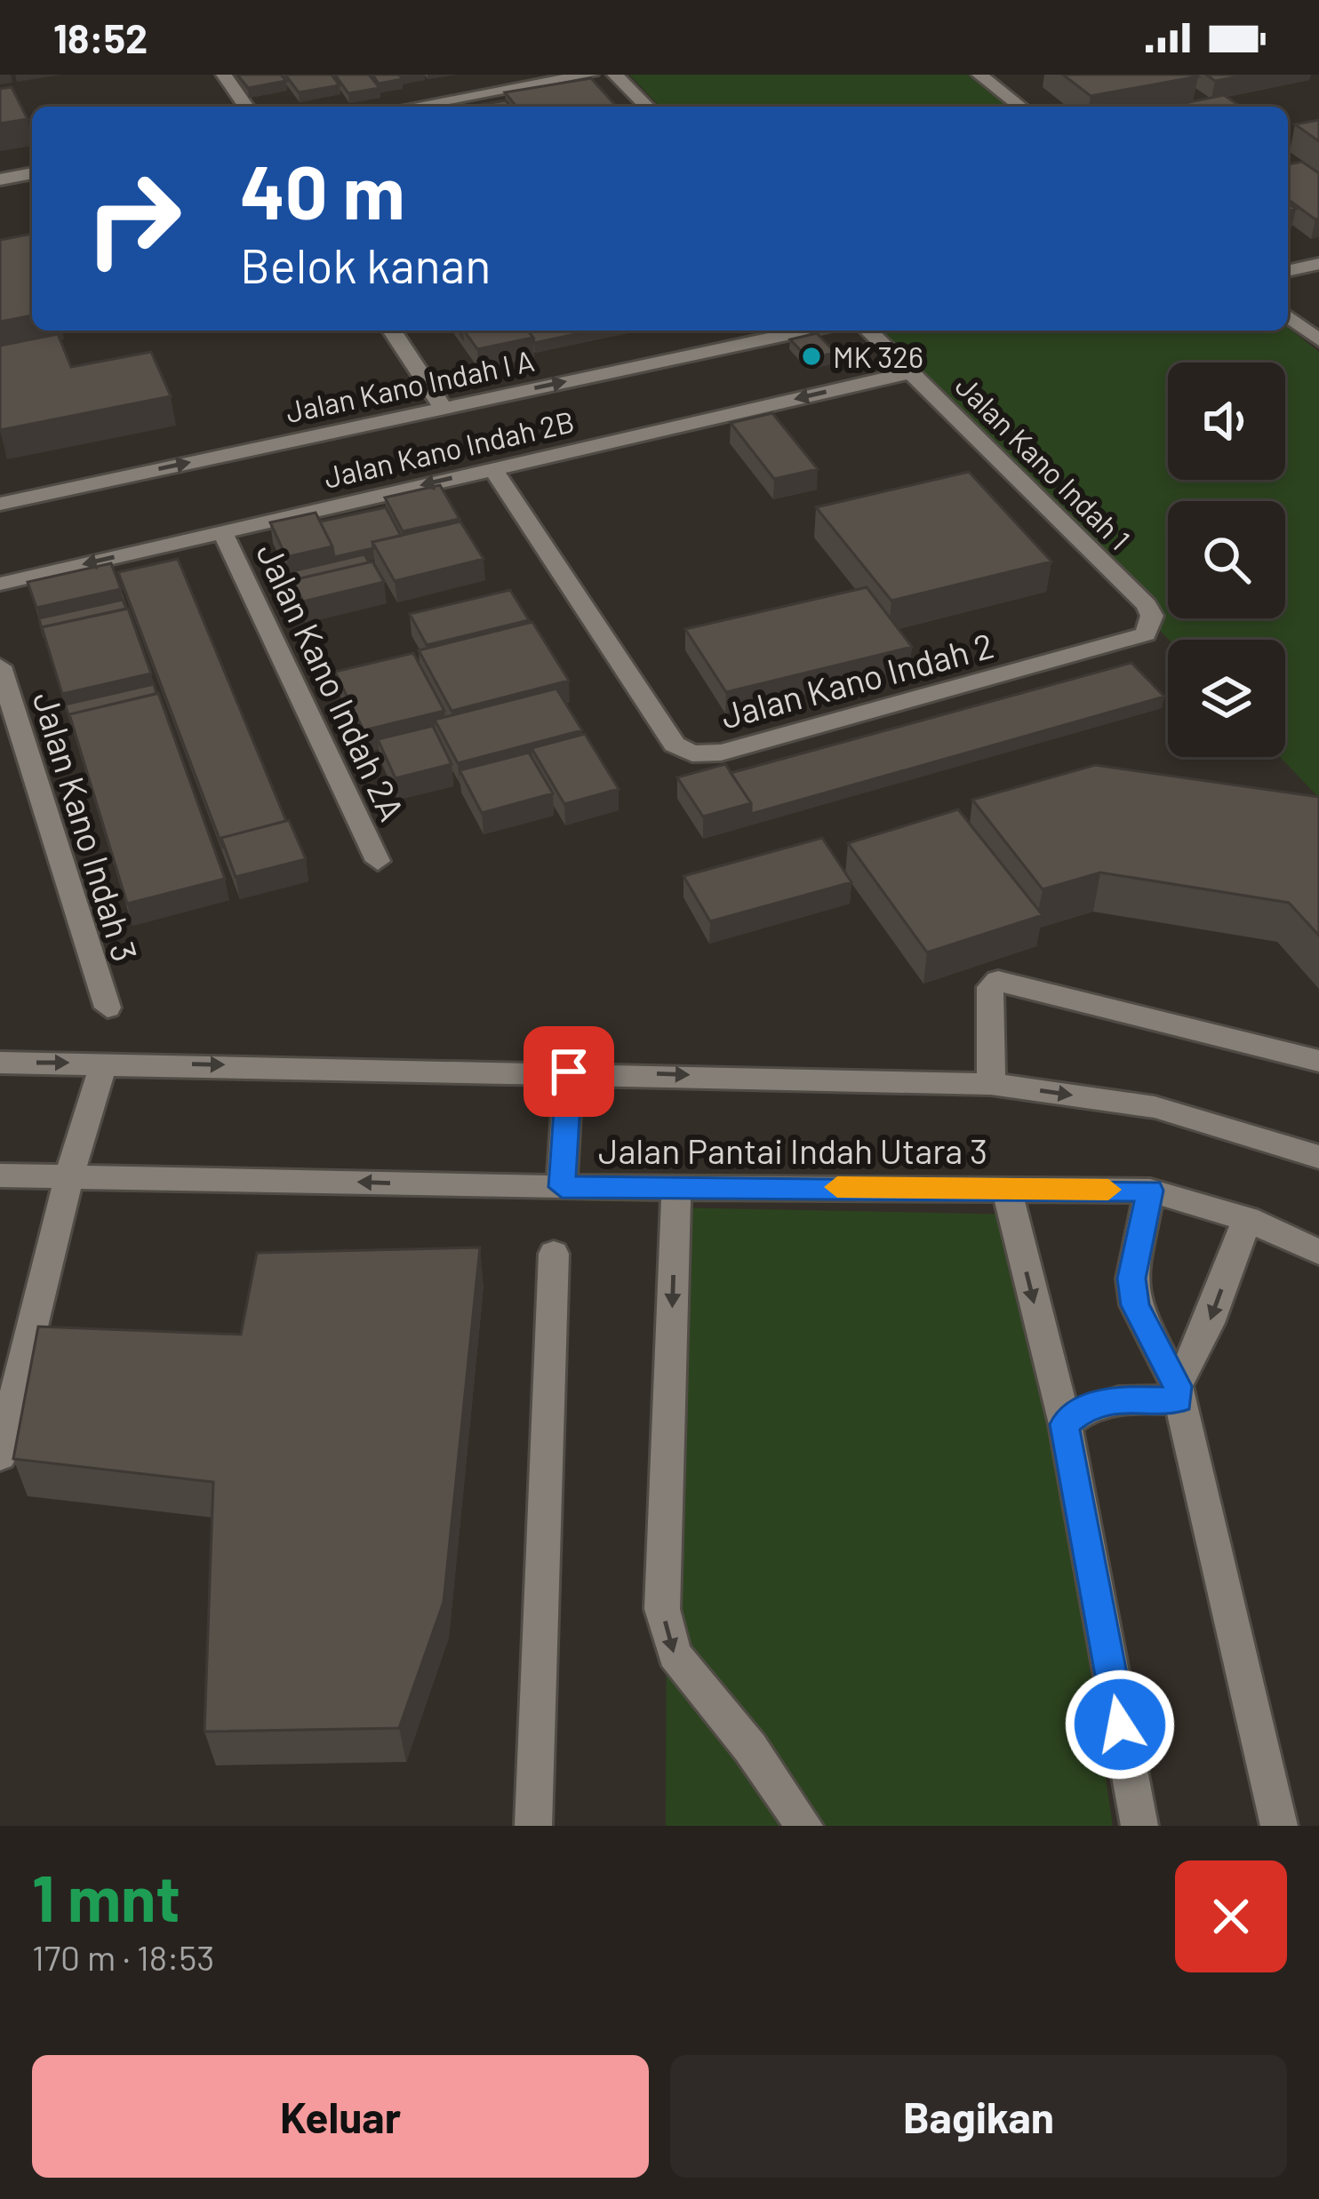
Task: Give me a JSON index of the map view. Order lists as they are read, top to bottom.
{
  "streets": {
    "street": [
      "Jalan Kano Indah I A",
      "Jalan Kano Indah 2B",
      "Jalan Kano Indah 1",
      "Jalan Kano Indah 2",
      "Jalan Kano Indah 2A",
      "Jalan Kano Indah 3",
      "Jalan Pantai Indah Utara 3"
    ]
  },
  "crossings": [
    ["Jalan Kano Indah 2B", "Jalan Kano Indah 1"],
    ["Jalan Kano Indah 2B", "Jalan Kano Indah 2"],
    ["Jalan Kano Indah 2B", "Jalan Kano Indah 2A"],
    ["Jalan Kano Indah 1", "Jalan Kano Indah 2"]
  ],
  "one_way": ["Jalan Kano Indah I A", "Jalan Kano Indah 2B"],
  "places": ["MK 326"],
  "page": {
    "status": "18:52",
    "turn": ["40 m", "Belok kanan"],
    "heading": ["1 mnt", "170 m · 18:53"],
    "buttons": ["Keluar", "Bagikan"]
  }
}
